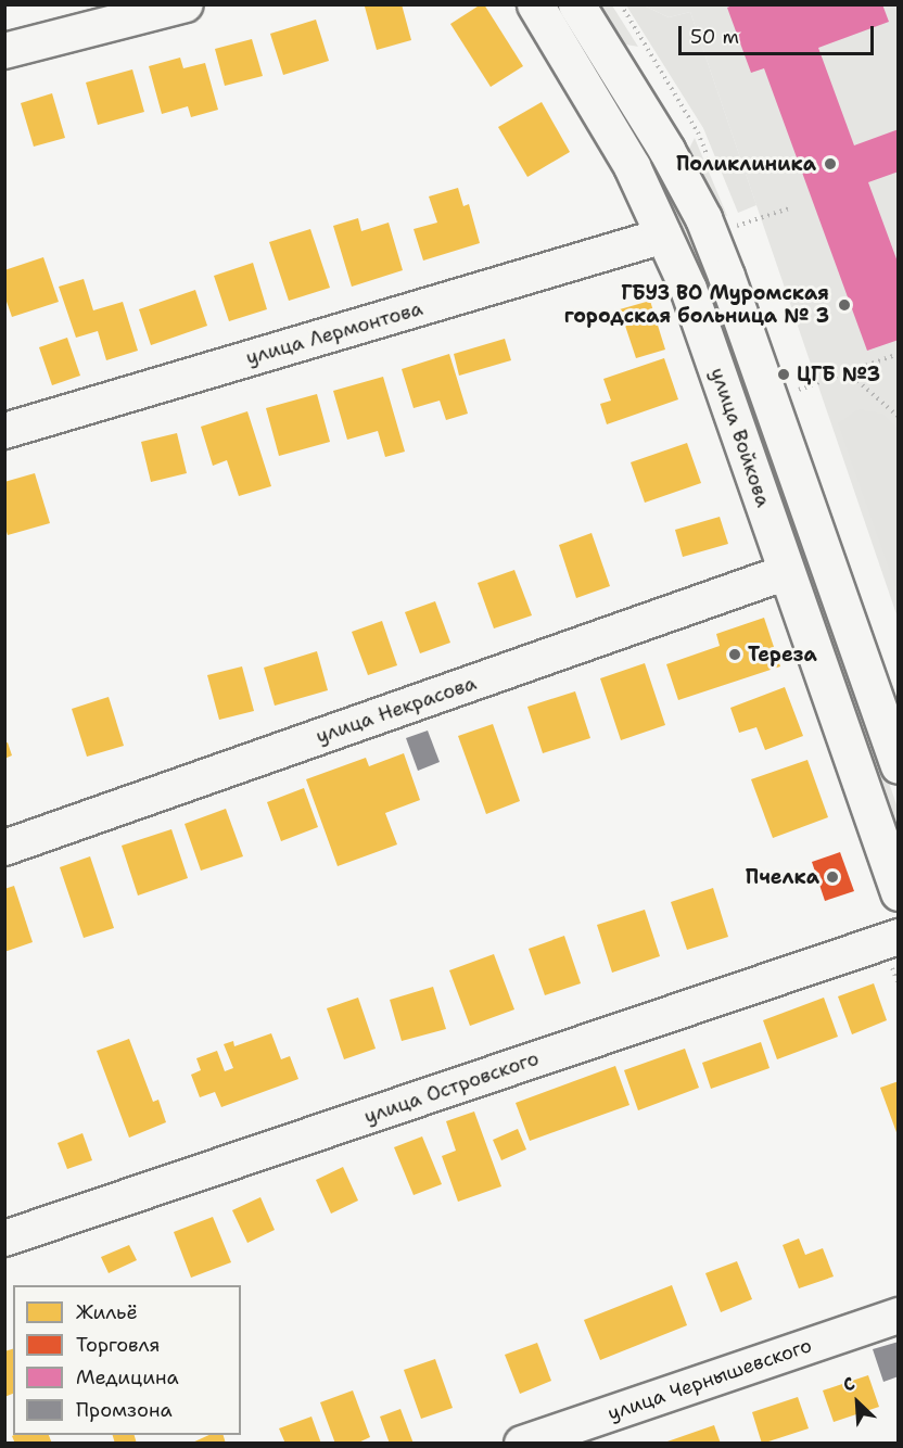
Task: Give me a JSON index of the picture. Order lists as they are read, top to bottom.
{
  "streets": {
    "main road": ["улица Войкова"],
    "street": [
      "улица Лермонтова",
      "улица Некрасова",
      "улица Островского",
      "улица Чернышевского"
    ]
  },
  "crossings": [
    ["улица Лермонтова", "улица Войкова"],
    ["улица Войкова", "улица Некрасова"]
  ],
  "places": [
    "Поликлиника",
    "ГБУЗ ВО Муромская городская больница № 3",
    "ЦГБ №3",
    "Тереза",
    "Пчелка"
  ],
  "legend": [
    "Жильё",
    "Торговля",
    "Медицина",
    "Промзона"
  ],
  "scale_bar": "50 m",
  "north": "top left"
}
